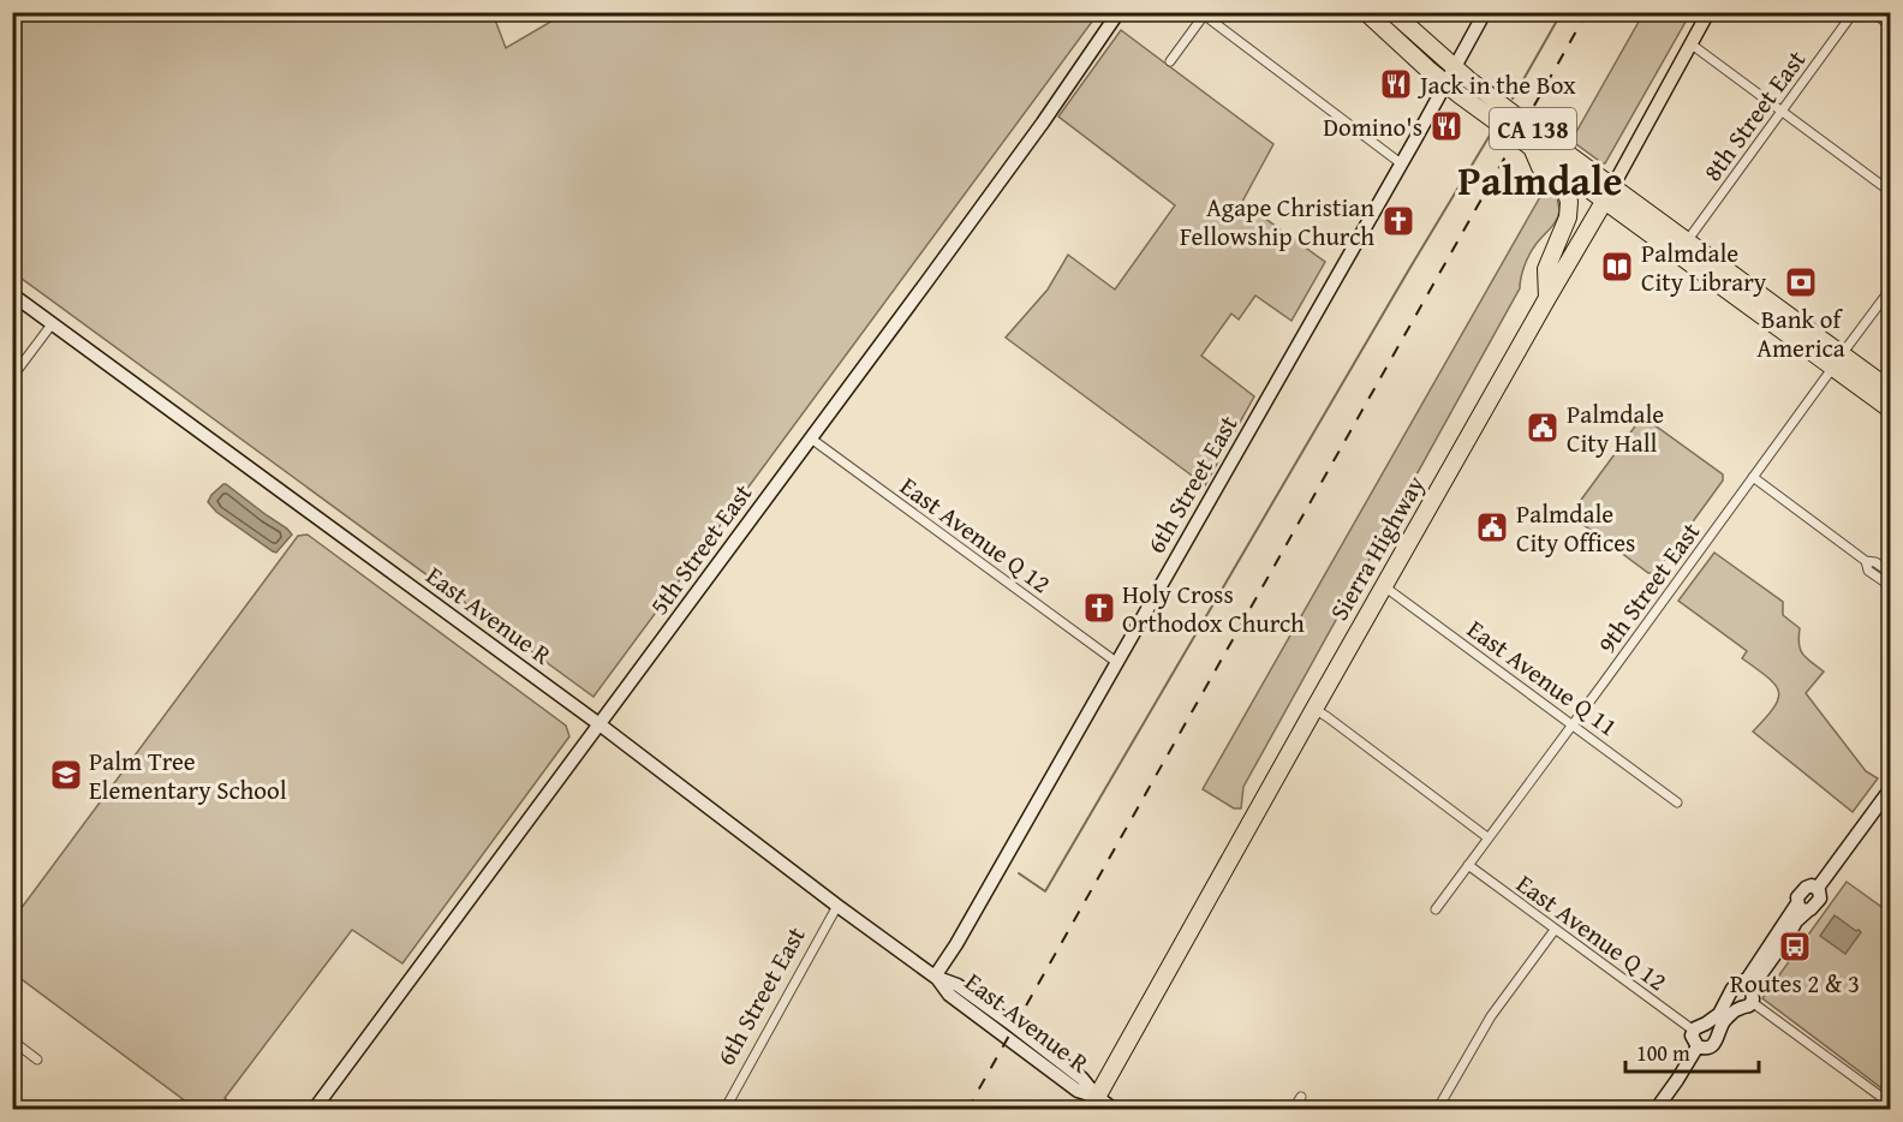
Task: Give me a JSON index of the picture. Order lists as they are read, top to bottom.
{
  "streets": {
    "highway": ["CA 138", "Sierra Highway"],
    "street": [
      "8th Street East",
      "6th Street East",
      "East Avenue Q 12",
      "5th Street East",
      "9th Street East",
      "East Avenue R",
      "East Avenue Q 11"
    ]
  },
  "crossings": [
    ["8th Street East", "CA 138"],
    ["CA 138", "6th Street East"],
    ["CA 138", "Sierra Highway"],
    ["CA 138", "9th Street East"],
    ["6th Street East", "East Avenue Q 12"],
    ["6th Street East", "East Avenue R"],
    ["East Avenue Q 12", "5th Street East"],
    ["East Avenue Q 12", "9th Street East"],
    ["Sierra Highway", "East Avenue R"],
    ["Sierra Highway", "East Avenue Q 11"],
    ["5th Street East", "East Avenue R"],
    ["9th Street East", "East Avenue Q 11"]
  ],
  "districts": ["Palmdale"],
  "places": {
    "restaurant": ["Jack in the Box", "Domino's"],
    "church": ["Agape Christian Fellowship Church", "Holy Cross Orthodox Church"],
    "library": ["Palmdale City Library"],
    "bank": ["Bank of America"],
    "public building": ["Palmdale City Hall", "Palmdale City Offices"],
    "school or university": ["Palm Tree Elementary School"],
    "bus stop": ["Routes 2 & 3"]
  },
  "scale_bar": "100 m"
}
